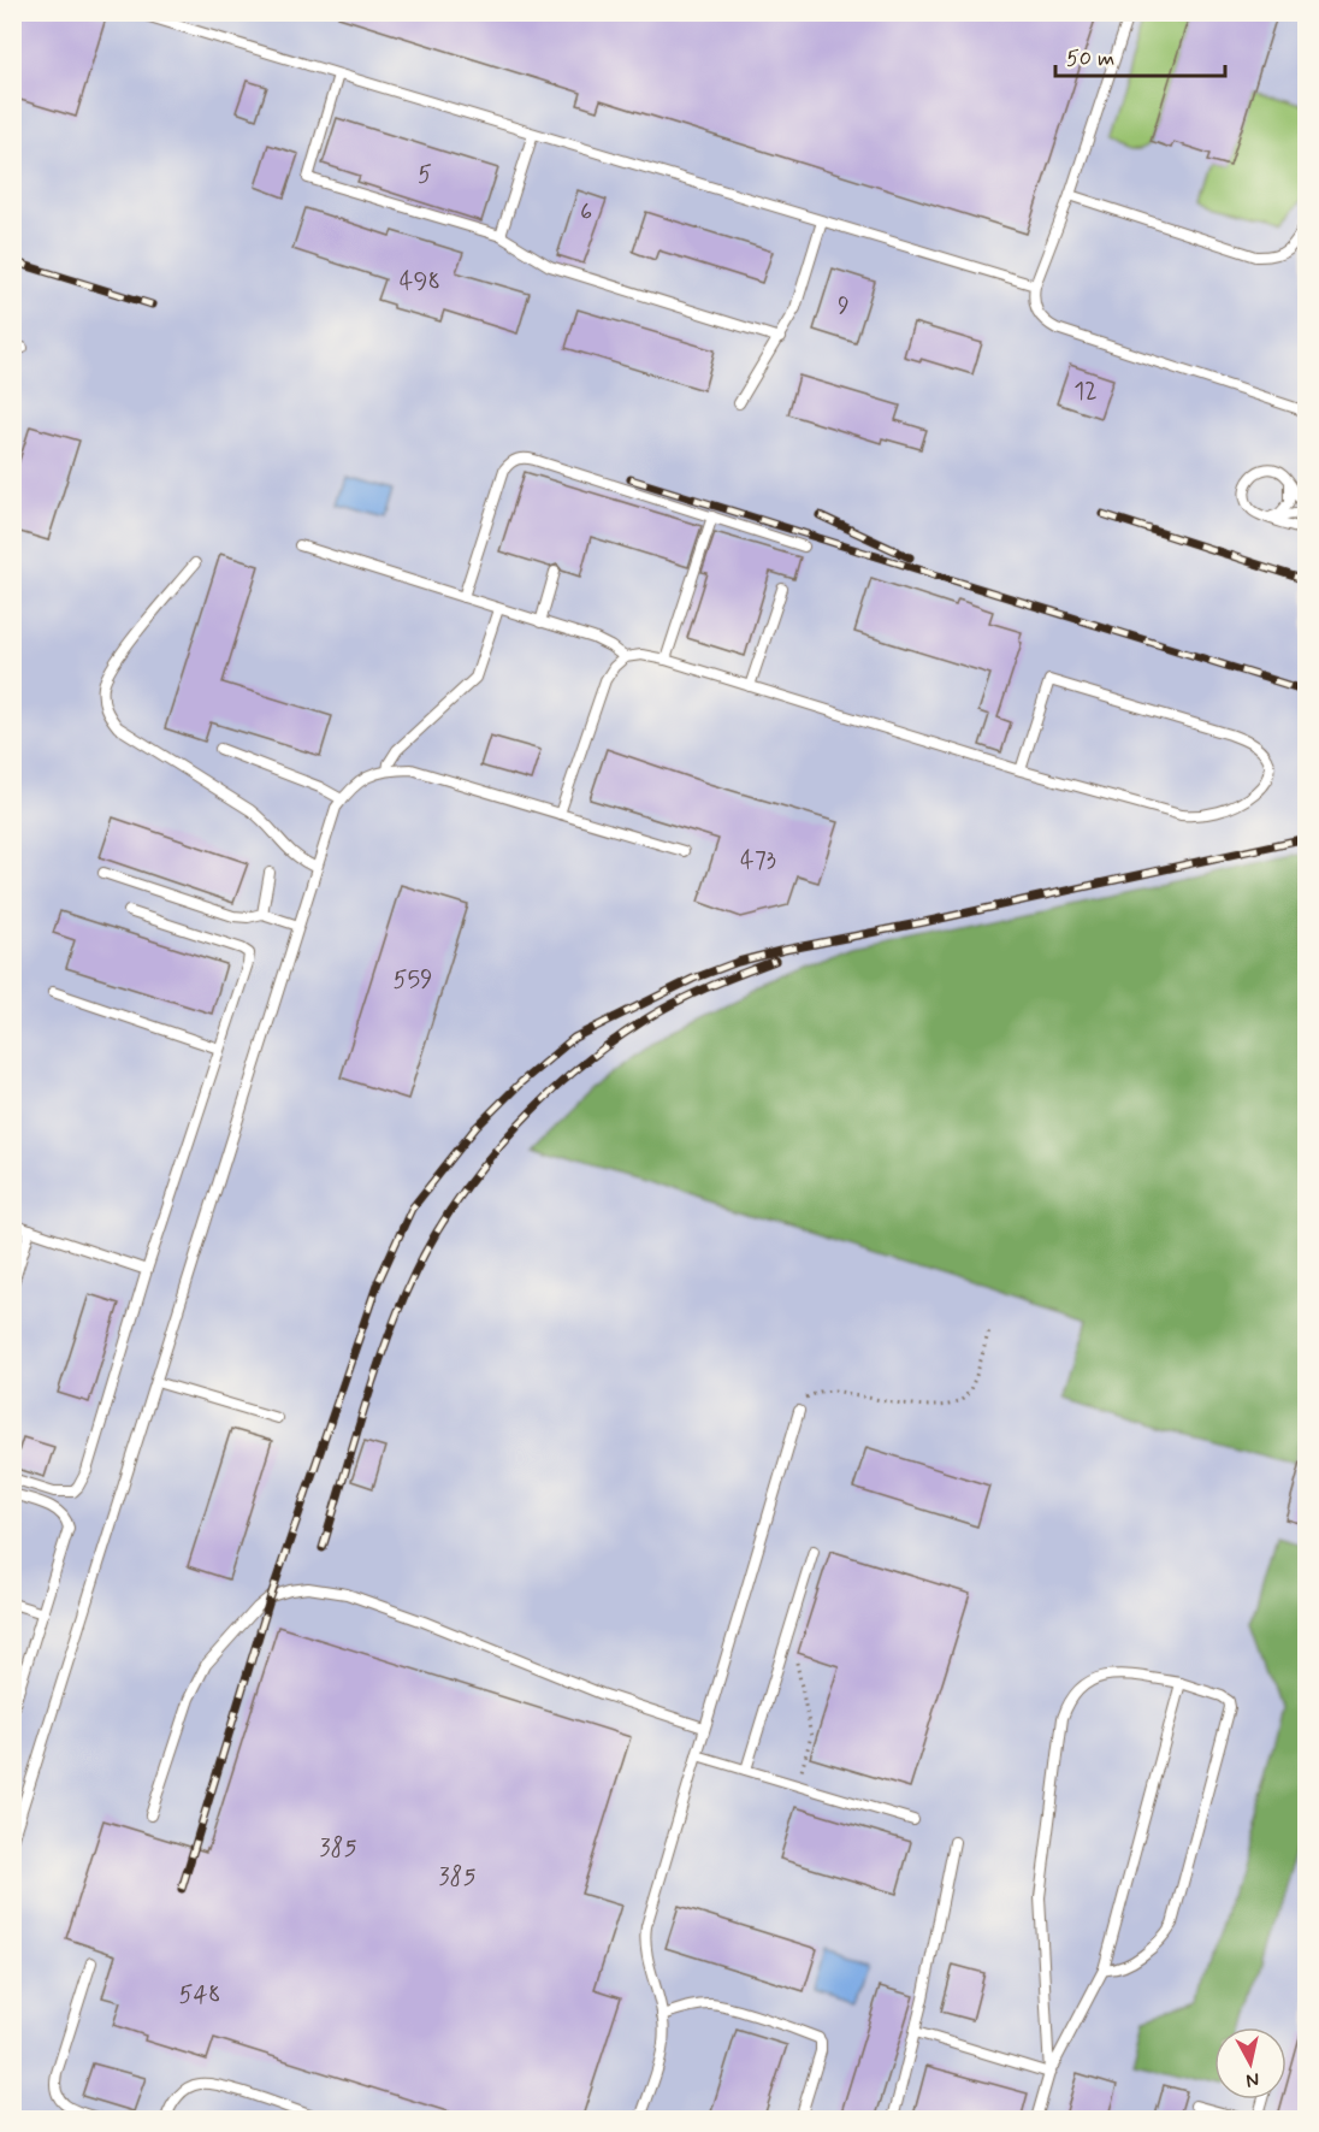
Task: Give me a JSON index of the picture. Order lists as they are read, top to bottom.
{
  "house_numbers": [
    "5",
    "6",
    "498",
    "9",
    "12",
    "473",
    "559",
    "385",
    "385",
    "548"
  ],
  "scale_bar": "50 m",
  "north": "bottom"
}
